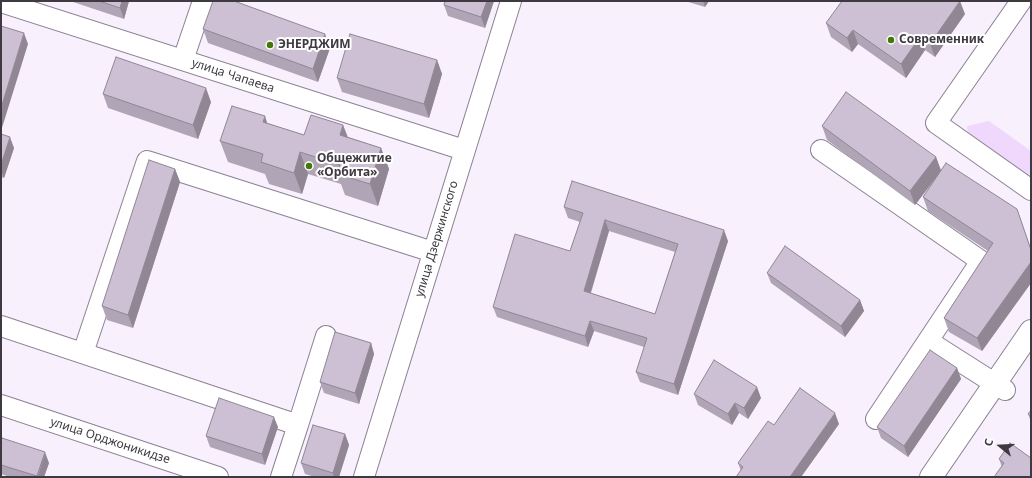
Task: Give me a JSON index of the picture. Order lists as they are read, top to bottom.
{
  "streets": {
    "street": ["улица Чапаева", "улица Дзержинского", "улица Орджоникидзе"]
  },
  "crossings": [
    ["улица Чапаева", "улица Дзержинского"]
  ],
  "places": ["Современник", "ЭНЕРДЖИМ", "Общежитие «Орбита»"],
  "north": "left"
}
